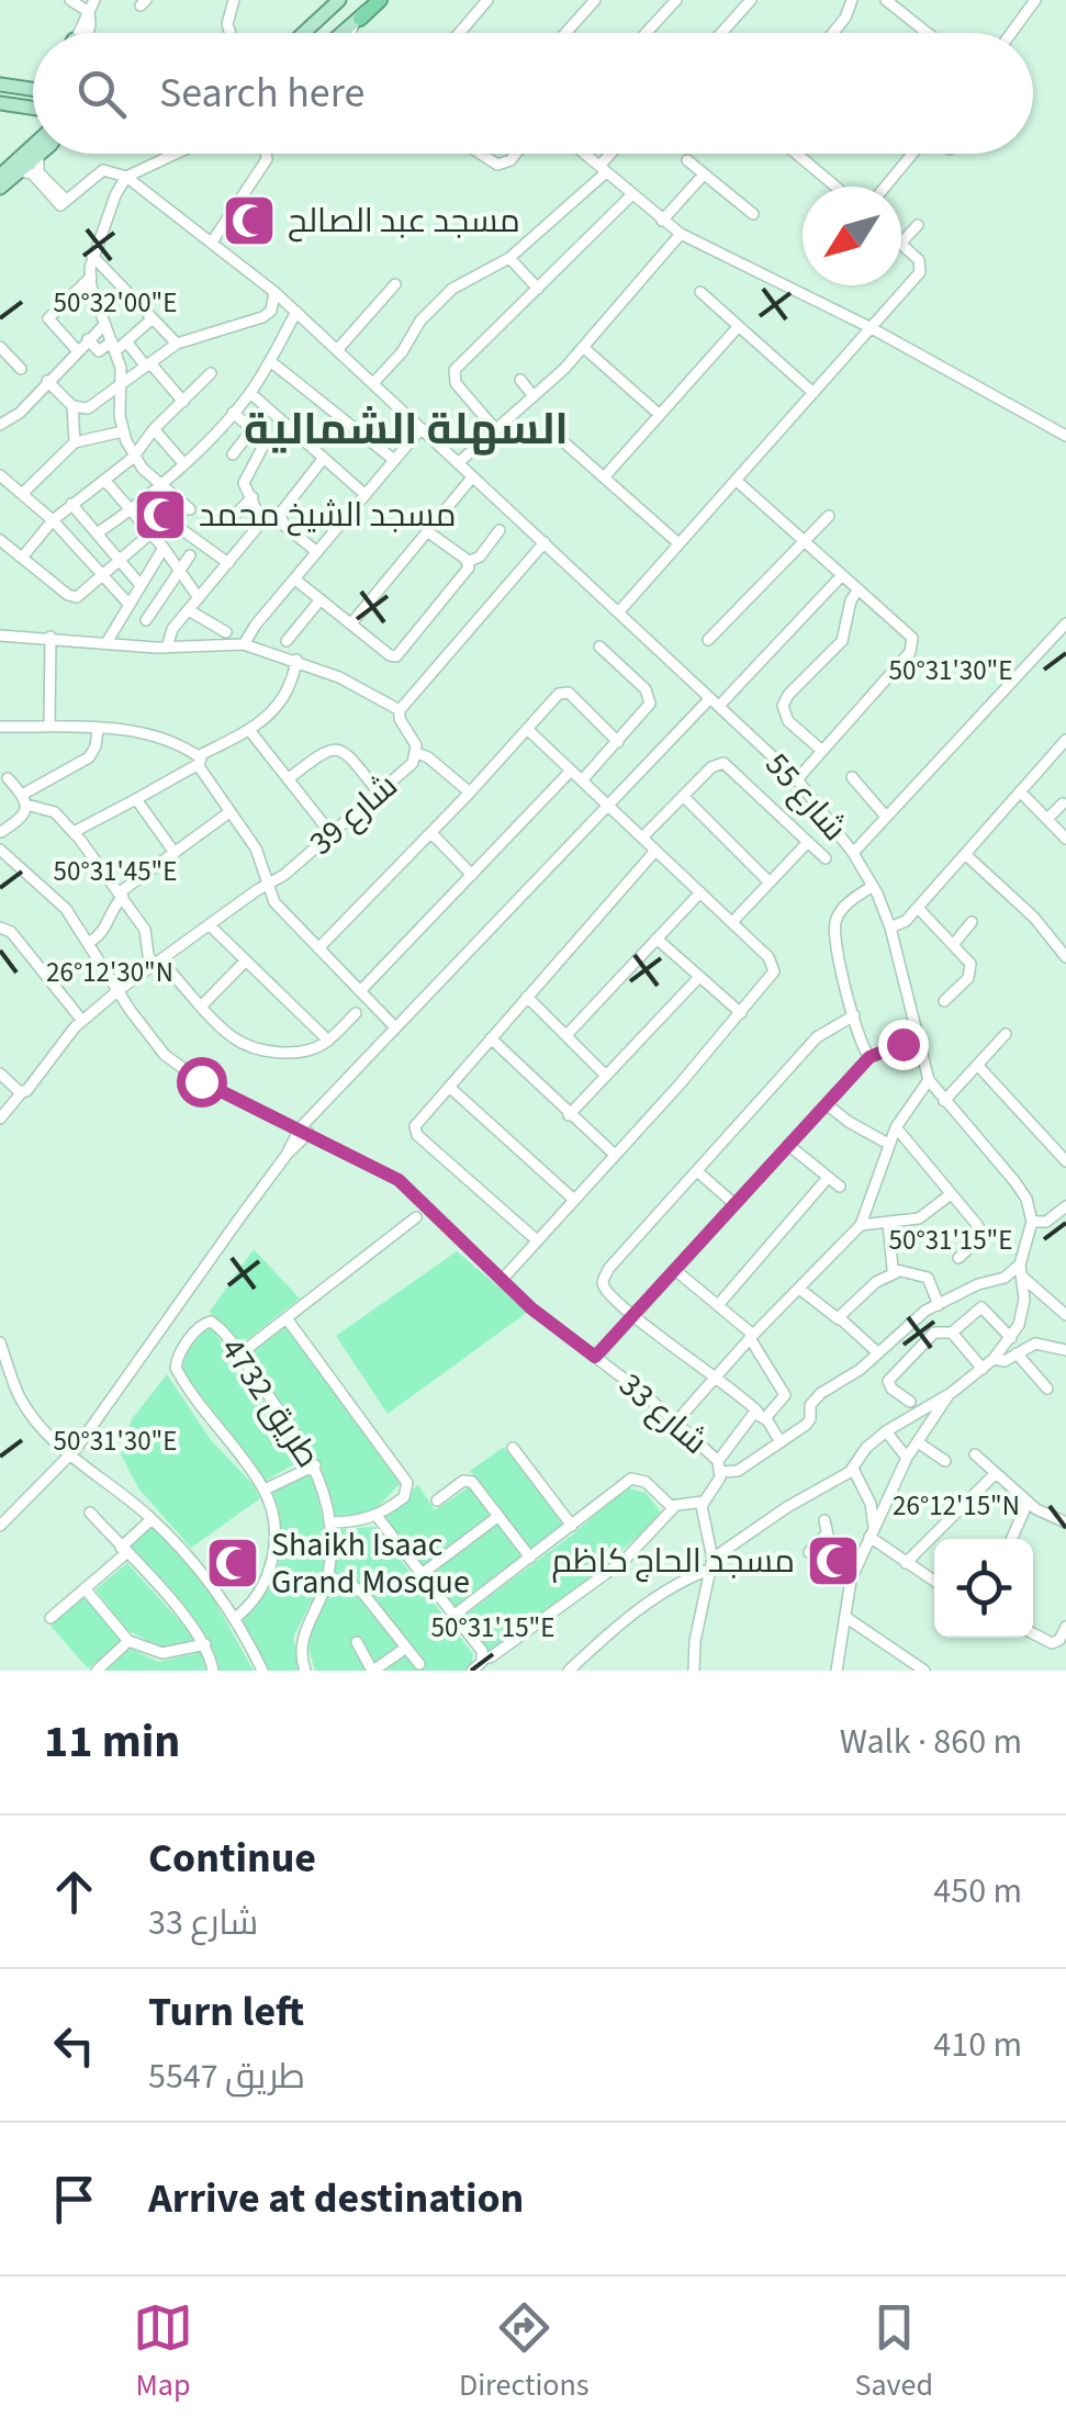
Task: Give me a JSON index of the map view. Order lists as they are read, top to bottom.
{
  "streets": {
    "street": [
      "شارع 55",
      "شارع 39",
      "طريق 4732",
      "شارع 33"
    ]
  },
  "crossings": [
    ["شارع 39", "شارع 33"]
  ],
  "districts": ["السهلة الشمالية"],
  "places": {
    "mosque": [
      "مسجد عبد الصالح",
      "مسجد الشيخ محمد",
      "مسجد الحاج كاظم",
      "Shaikh Isaac Grand Mosque"
    ]
  },
  "north": "bottom left",
  "page": {
    "search": "Search here",
    "heading": ["11 min", "Walk · 860 m"],
    "list": [
      ["Continue", "شارع 33", "450 m"],
      ["Turn left", "طريق 5547", "410 m"],
      "Arrive at destination"
    ],
    "nav": ["Map", "Directions", "Saved"]
  },
  "coordinates": [
    "50°32'00\"E",
    "50°31'30\"E",
    "50°31'45\"E",
    "26°12'30\"N",
    "50°31'15\"E",
    "26°12'15\"N"
  ]
}
